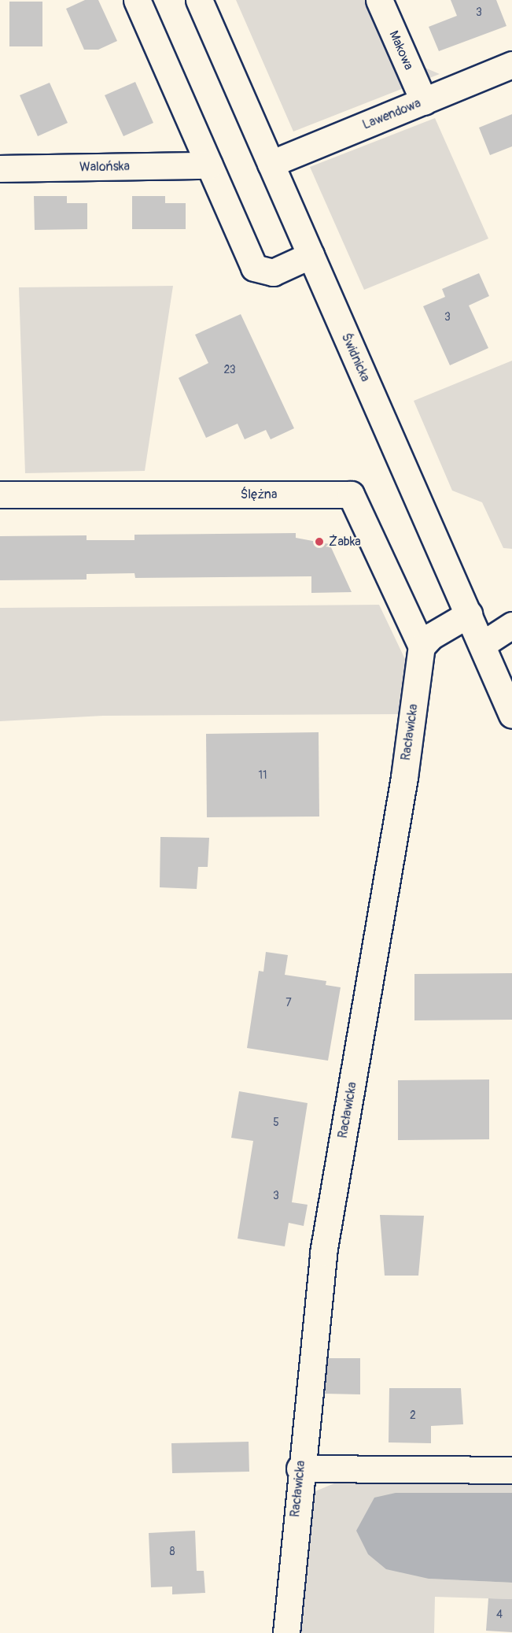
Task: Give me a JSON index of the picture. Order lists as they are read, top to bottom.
{
  "streets": {
    "street": [
      "Makowa",
      "Lawendowa",
      "Walońska",
      "Świdnicka",
      "Ślężna",
      "Racławicka"
    ]
  },
  "crossings": [
    ["Makowa", "Lawendowa"],
    ["Lawendowa", "Świdnicka"],
    ["Ślężna", "Racławicka"]
  ],
  "places": ["Żabka"],
  "house_numbers": [
    "3",
    "3",
    "23",
    "11",
    "7",
    "5",
    "3",
    "2",
    "8",
    "4"
  ]
}
